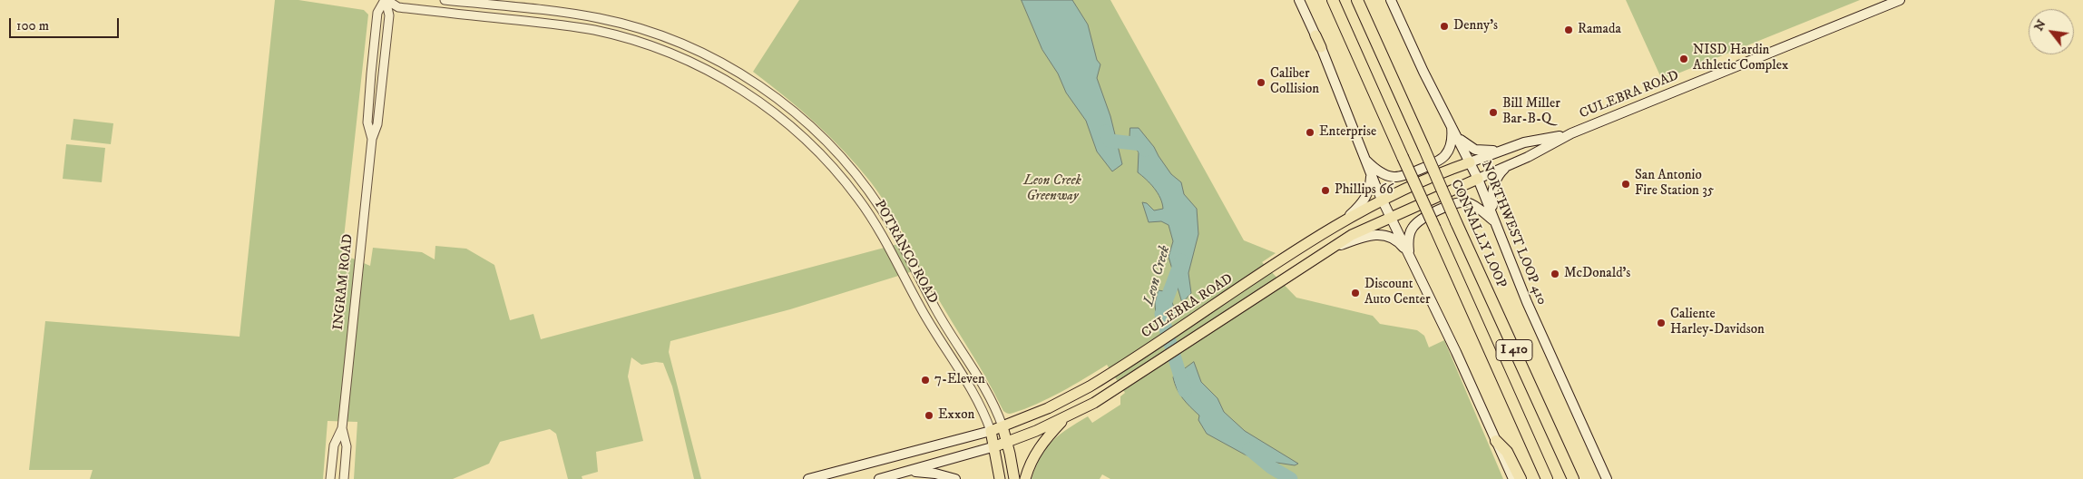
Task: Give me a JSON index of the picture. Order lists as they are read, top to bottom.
{
  "streets": {
    "highway": ["CONNALLY LOOP", "I 410"],
    "main road": ["CULEBRA ROAD", "NORTHWEST LOOP 410", "POTRANCO ROAD"],
    "street": ["INGRAM ROAD"]
  },
  "crossings": [
    ["CULEBRA ROAD", "NORTHWEST LOOP 410"],
    ["CULEBRA ROAD", "POTRANCO ROAD"],
    ["POTRANCO ROAD", "INGRAM ROAD"]
  ],
  "water": ["Leon Creek"],
  "parks": ["Leon Creek Greenway"],
  "places": [
    "Denny's",
    "Ramada",
    "NISD Hardin Athletic Complex",
    "Caliber Collision",
    "Bill Miller Bar-B-Q",
    "Enterprise",
    "San Antonio Fire Station 35",
    "Phillips 66",
    "McDonald's",
    "Discount Auto Center",
    "Caliente Harley-Davidson",
    "7-Eleven",
    "Exxon"
  ],
  "scale_bar": "100 m",
  "north": "top left"
}
